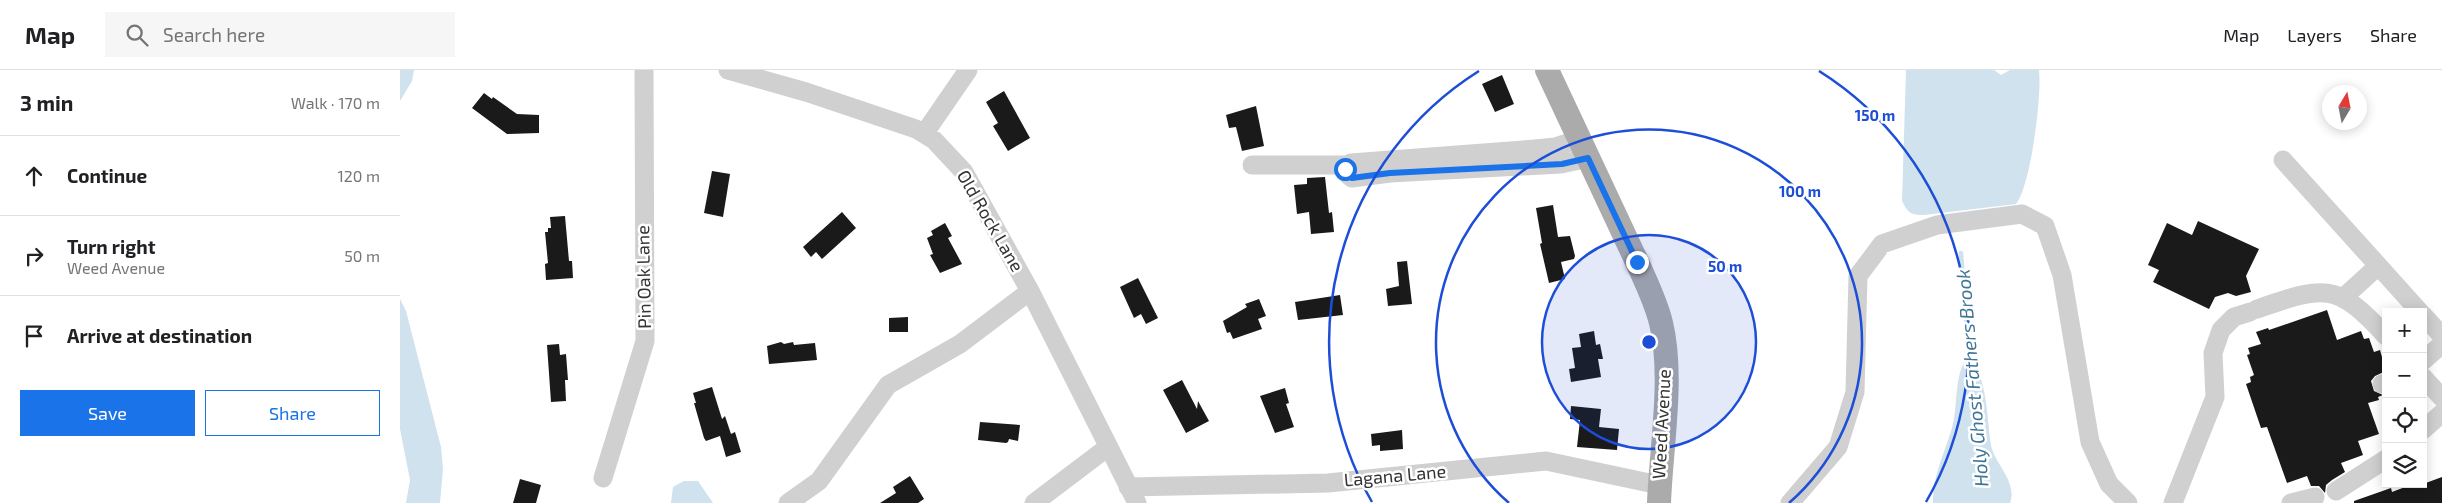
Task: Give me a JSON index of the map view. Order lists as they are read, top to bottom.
{
  "streets": {
    "main road": ["Weed Avenue"],
    "street": ["Old Rock Lane", "Pin Oak Lane", "Lagana Lane"]
  },
  "crossings": [
    ["Old Rock Lane", "Lagana Lane"],
    ["Weed Avenue", "Lagana Lane"]
  ],
  "water": ["Holy Ghost Fathers Brook"],
  "north": "top",
  "page": {
    "header": "Map",
    "search": "Search here",
    "nav": ["Map", "Layers", "Share"],
    "heading": ["3 min", "Walk · 170 m"],
    "list": [
      ["Continue", "120 m"],
      ["Turn right", "Weed Avenue", "50 m"],
      "Arrive at destination"
    ],
    "map_buttons": ["+", "−"],
    "buttons": ["Save", "Share"]
  },
  "rings": ["150 m", "100 m", "50 m"]
}
